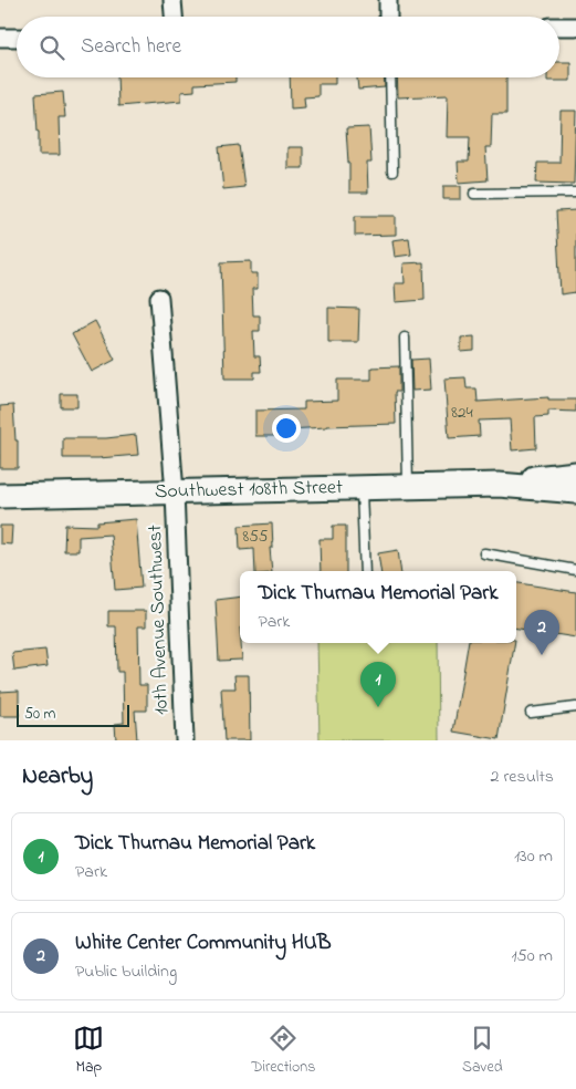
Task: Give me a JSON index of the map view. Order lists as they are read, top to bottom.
{
  "streets": {
    "street": ["Southwest 108th Street", "10th Avenue Southwest"]
  },
  "crossings": [
    ["Southwest 108th Street", "10th Avenue Southwest"]
  ],
  "house_numbers": ["824", "855"],
  "scale_bar": "50 m",
  "page": {
    "search": "Search here",
    "popup": ["Dick Thurnau Memorial Park", "Park"],
    "pins": ["2", "1"],
    "scale": "50 m",
    "heading": ["Nearby", "2 results"],
    "list": [
      {
        "mark": "1",
        "name": "Dick Thurnau Memorial Park",
        "note": "Park",
        "value": "130 m"
      },
      {
        "mark": "2",
        "name": "White Center Community HUB",
        "note": "Public building",
        "value": "150 m"
      }
    ],
    "nav": ["Map", "Directions", "Saved"]
  }
}
